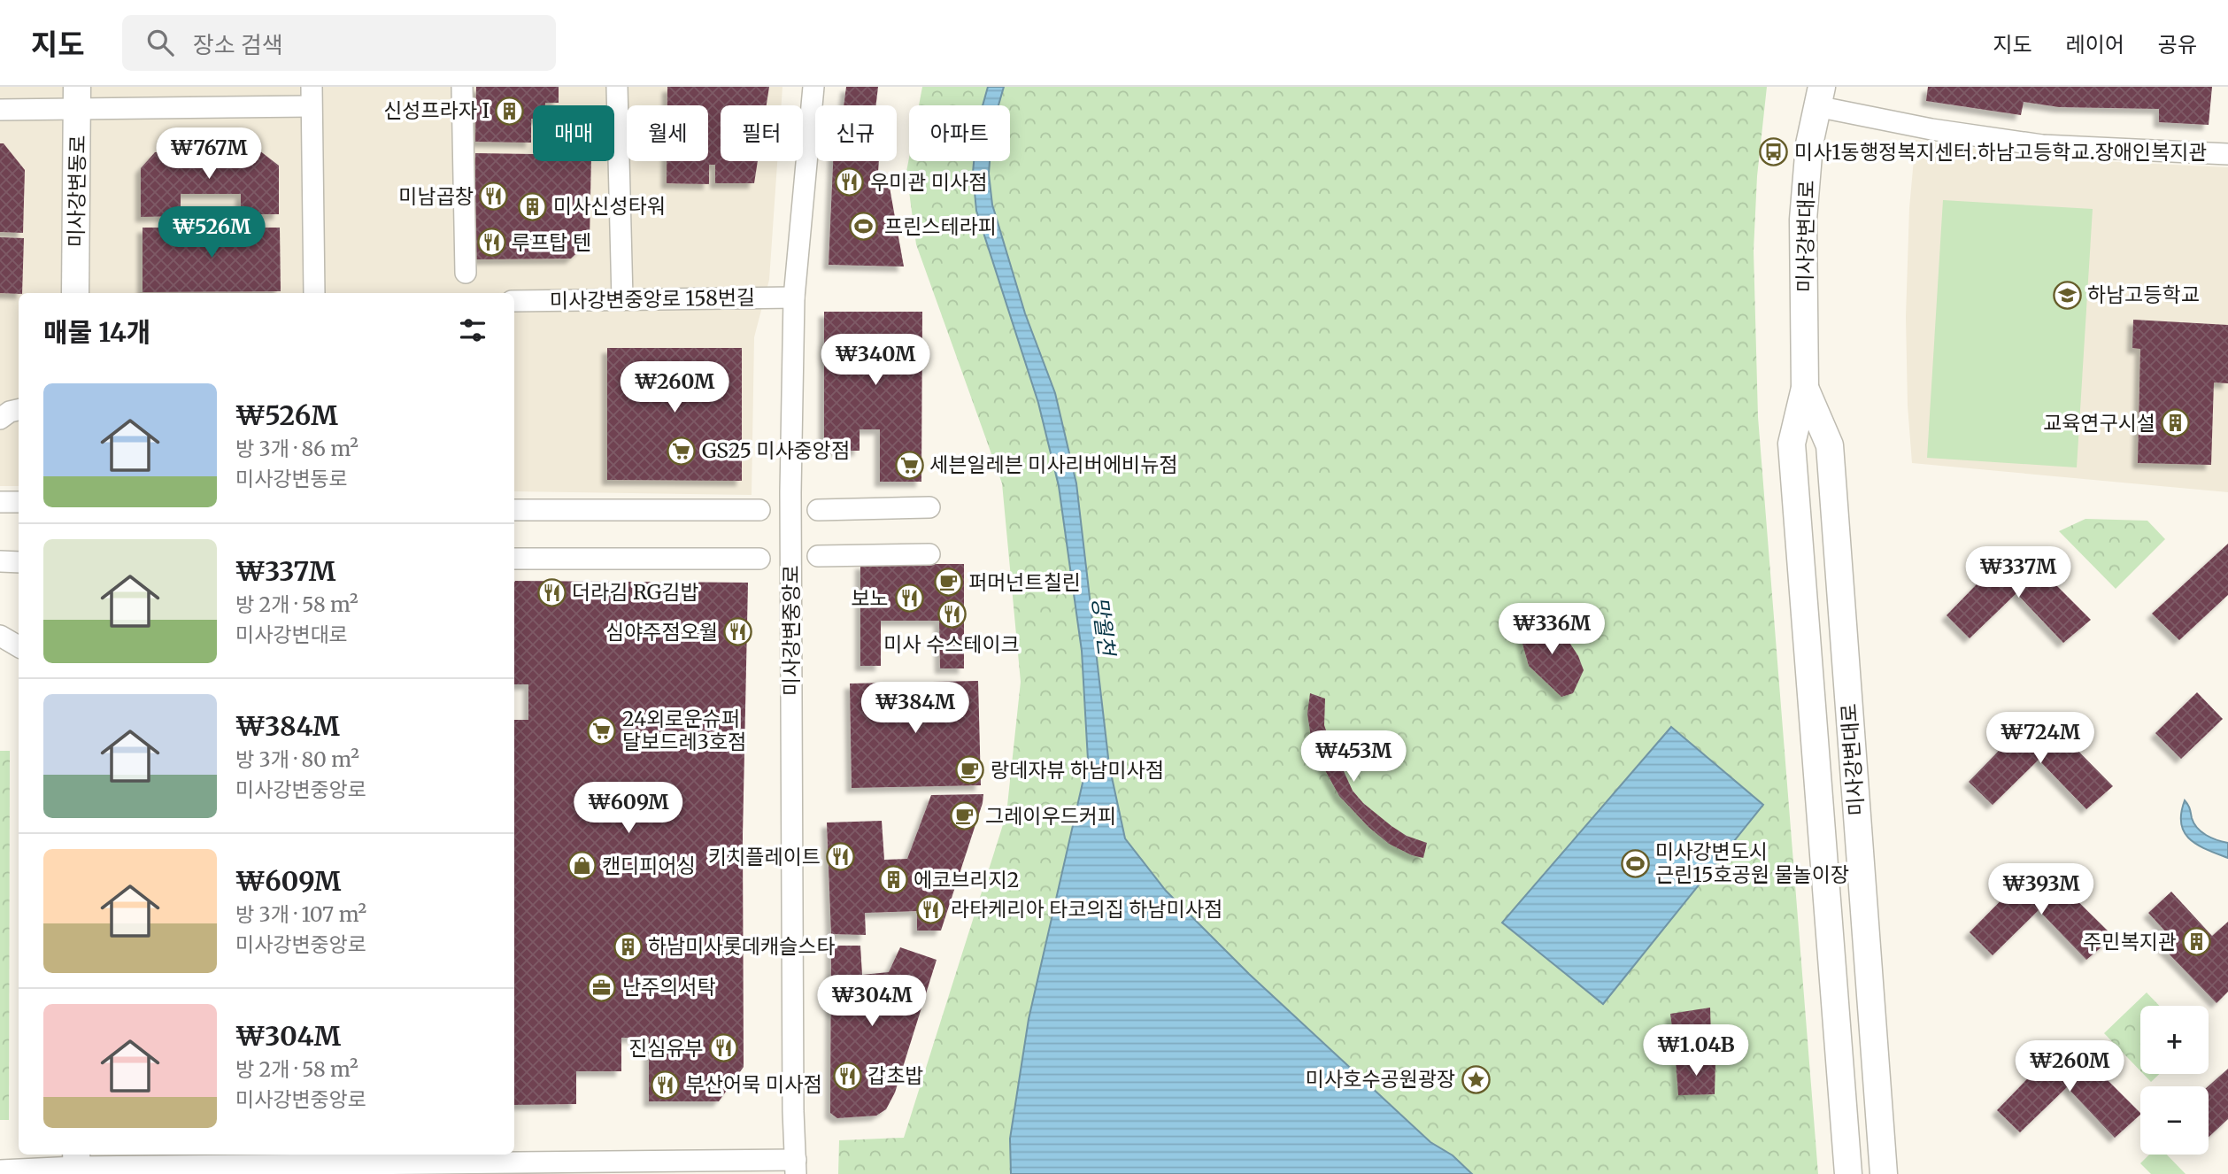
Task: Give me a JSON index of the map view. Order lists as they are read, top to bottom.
{
  "streets": {
    "main road": ["미사강변동로", "미사강변대로"],
    "street": ["미사강변중앙로 158번길", "미사강변중앙로"]
  },
  "crossings": [
    ["미사강변중앙로 158번길", "미사강변중앙로"]
  ],
  "water": ["망월천"],
  "places": {
    "building": [
      "신성프라자 I",
      "미사신성타워",
      "교육연구시설",
      "에코브리지2",
      "주민복지관",
      "하남미사롯데캐슬스타"
    ],
    "bus stop": ["미사1동행정복지센터.하남고등학교.장애인복지관"],
    "restaurant": [
      "우미관 미사점",
      "미남곱창",
      "루프탑 텐",
      "더라김 RG김밥",
      "보노",
      "미사 수스테이크",
      "심야주점오월",
      "키치플레이트",
      "라타케리아 타코의집 하남미사점",
      "진심유부",
      "갑초밥",
      "부산어묵 미사점"
    ],
    "sports": ["프린스테라피", "미사강변도시 근린15호공원 물놀이장"],
    "school or university": ["하남고등학교"],
    "supermarket": ["GS25 미사중앙점", "세븐일레븐 미사리버에비뉴점", "24외로운슈퍼 달보드레3호점"],
    "cafe": ["퍼머넌트칠린", "랑데자뷰 하남미사점", "그레이우드커피"],
    "shop": ["캔디피어싱"],
    "office": ["난주의서탁"],
    "place": ["미사호수공원광장"]
  },
  "page": {
    "header": "지도",
    "search": "장소 검색",
    "nav": ["지도", "레이어", "공유"],
    "chip": [
      "매매",
      "월세",
      "필터",
      "신규",
      "아파트"
    ],
    "price": [
      "₩767M",
      "₩526M",
      "₩340M",
      "₩260M",
      "₩337M",
      "₩336M",
      "₩384M",
      "₩724M",
      "₩453M",
      "₩609M",
      "₩393M",
      "₩304M",
      "₩1.04B",
      "₩260M"
    ],
    "heading": "매물 14개",
    "list": [
      {
        "name": "₩526M",
        "note": "방 3개 · 86 m² · 미사강변동로"
      },
      {
        "name": "₩337M",
        "note": "방 2개 · 58 m² · 미사강변대로"
      },
      {
        "name": "₩384M",
        "note": "방 3개 · 80 m² · 미사강변중앙로"
      },
      {
        "name": "₩609M",
        "note": "방 3개 · 107 m² · 미사강변중앙로"
      },
      {
        "name": "₩304M",
        "note": "방 2개 · 58 m² · 미사강변중앙로"
      }
    ],
    "map_buttons": ["+", "−"]
  }
}
